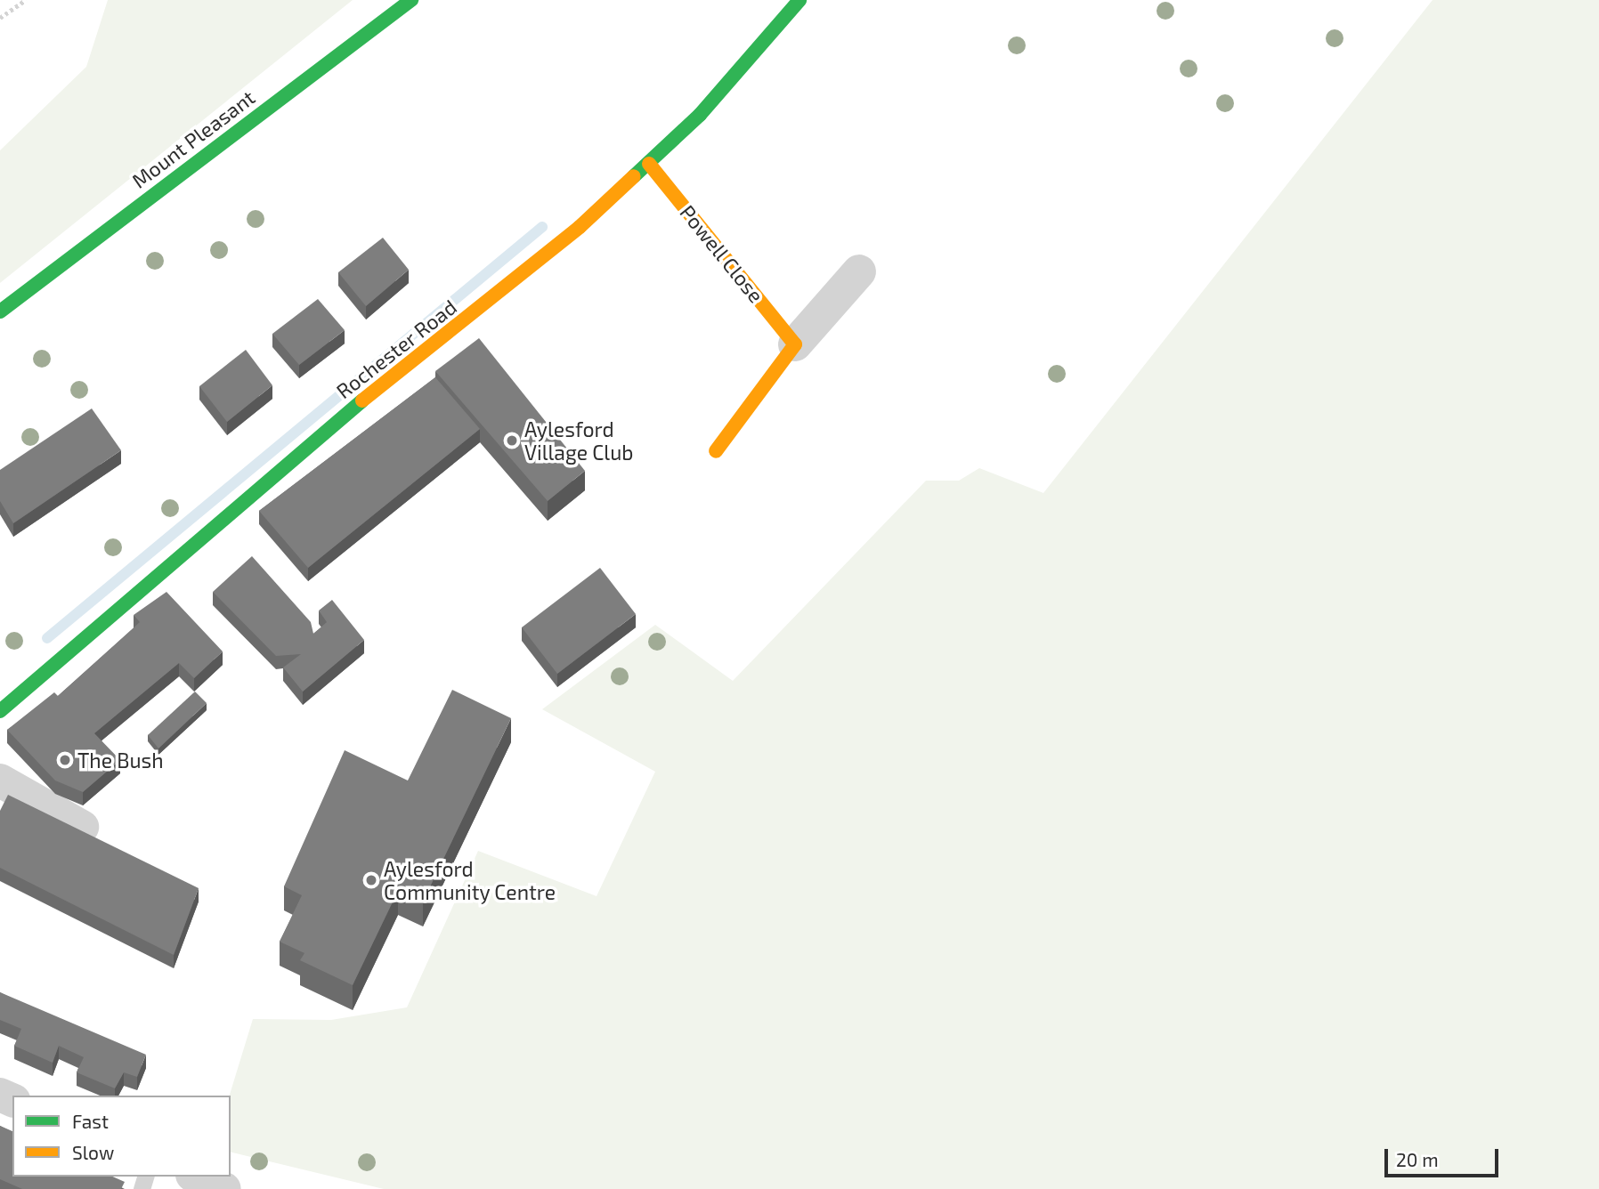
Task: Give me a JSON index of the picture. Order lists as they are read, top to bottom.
{
  "streets": {
    "street": ["Mount Pleasant", "Powell Close", "Rochester Road"]
  },
  "crossings": [
    ["Powell Close", "Rochester Road"]
  ],
  "places": ["Aylesford Village Club", "The Bush", "Aylesford Community Centre"],
  "legend": ["Fast", "Slow"],
  "scale_bar": "20 m"
}
